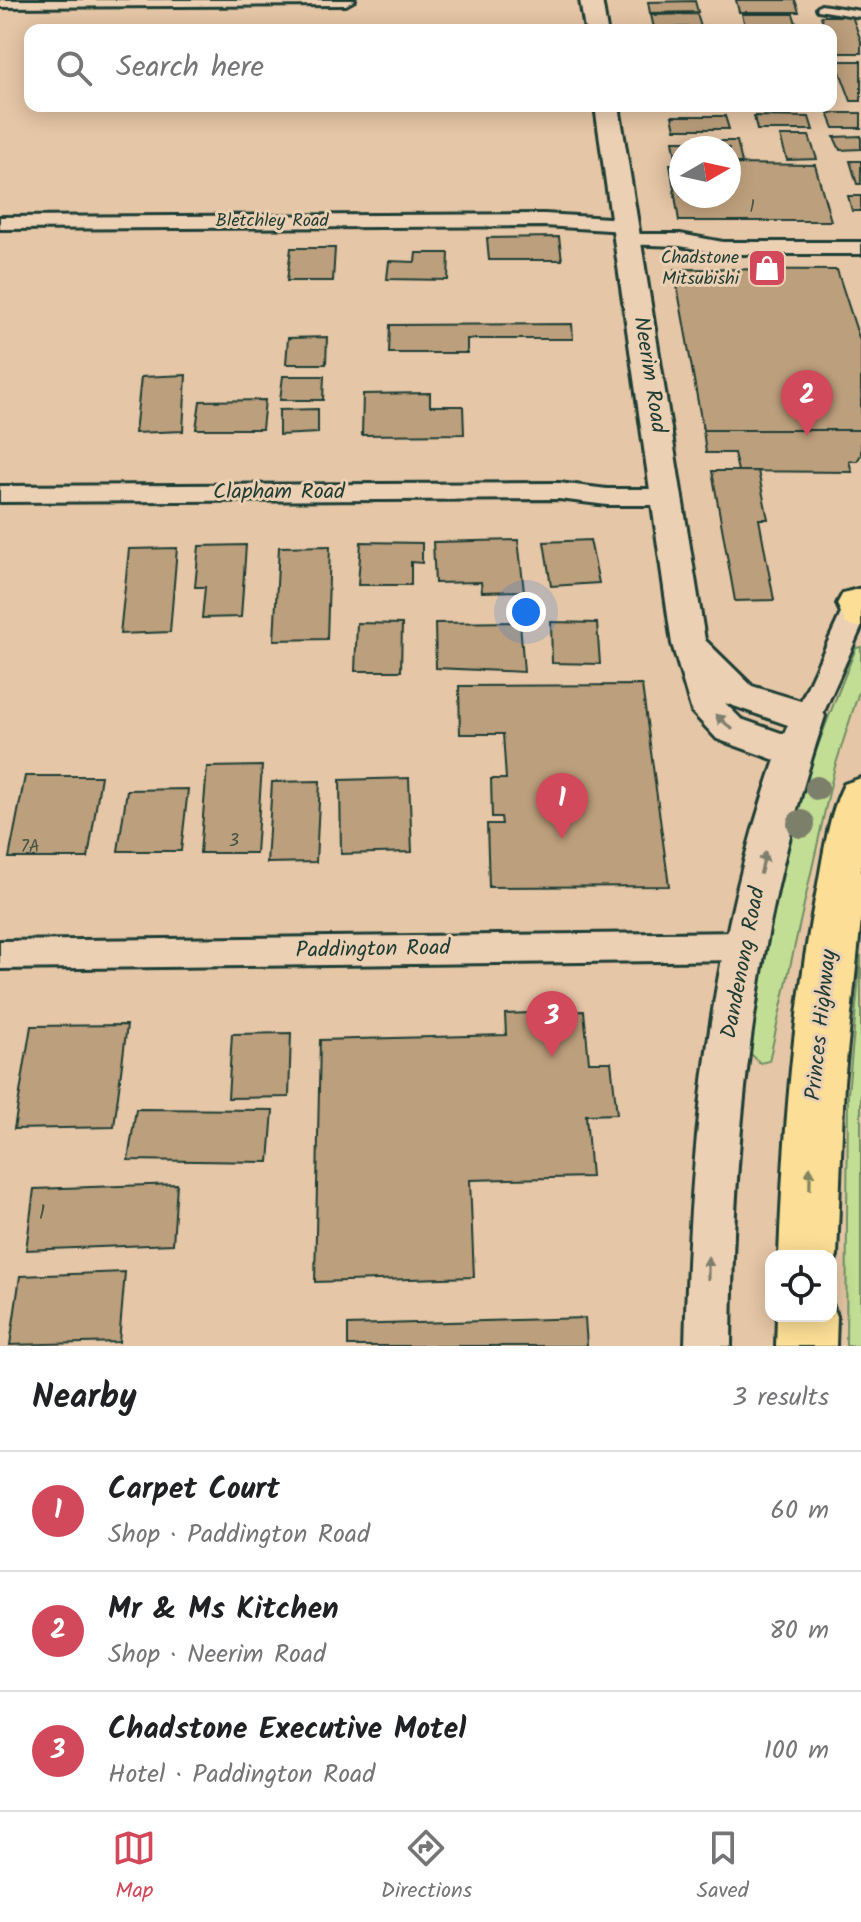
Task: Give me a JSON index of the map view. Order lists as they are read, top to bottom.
{
  "streets": {
    "highway": ["Princes Highway"],
    "street": [
      "Bletchley Road",
      "Neerim Road",
      "Clapham Road",
      "Paddington Road",
      "Dandenong Road"
    ]
  },
  "crossings": [
    ["Bletchley Road", "Neerim Road"],
    ["Neerim Road", "Clapham Road"],
    ["Neerim Road", "Dandenong Road"],
    ["Paddington Road", "Dandenong Road"]
  ],
  "one_way": ["Dandenong Road", "Princes Highway"],
  "places": {
    "shop": ["Chadstone Mitsubishi"]
  },
  "house_numbers": [
    "1",
    "3",
    "7A",
    "1"
  ],
  "north": "right",
  "page": {
    "search": "Search here",
    "pins": ["2", "1", "3"],
    "heading": ["Nearby", "3 results"],
    "list": [
      {
        "mark": "1",
        "name": "Carpet Court",
        "note": "Shop · Paddington Road",
        "value": "60 m"
      },
      {
        "mark": "2",
        "name": "Mr & Ms Kitchen",
        "note": "Shop · Neerim Road",
        "value": "80 m"
      },
      {
        "mark": "3",
        "name": "Chadstone Executive Motel",
        "note": "Hotel · Paddington Road",
        "value": "100 m"
      }
    ],
    "nav": ["Map", "Directions", "Saved"]
  }
}
